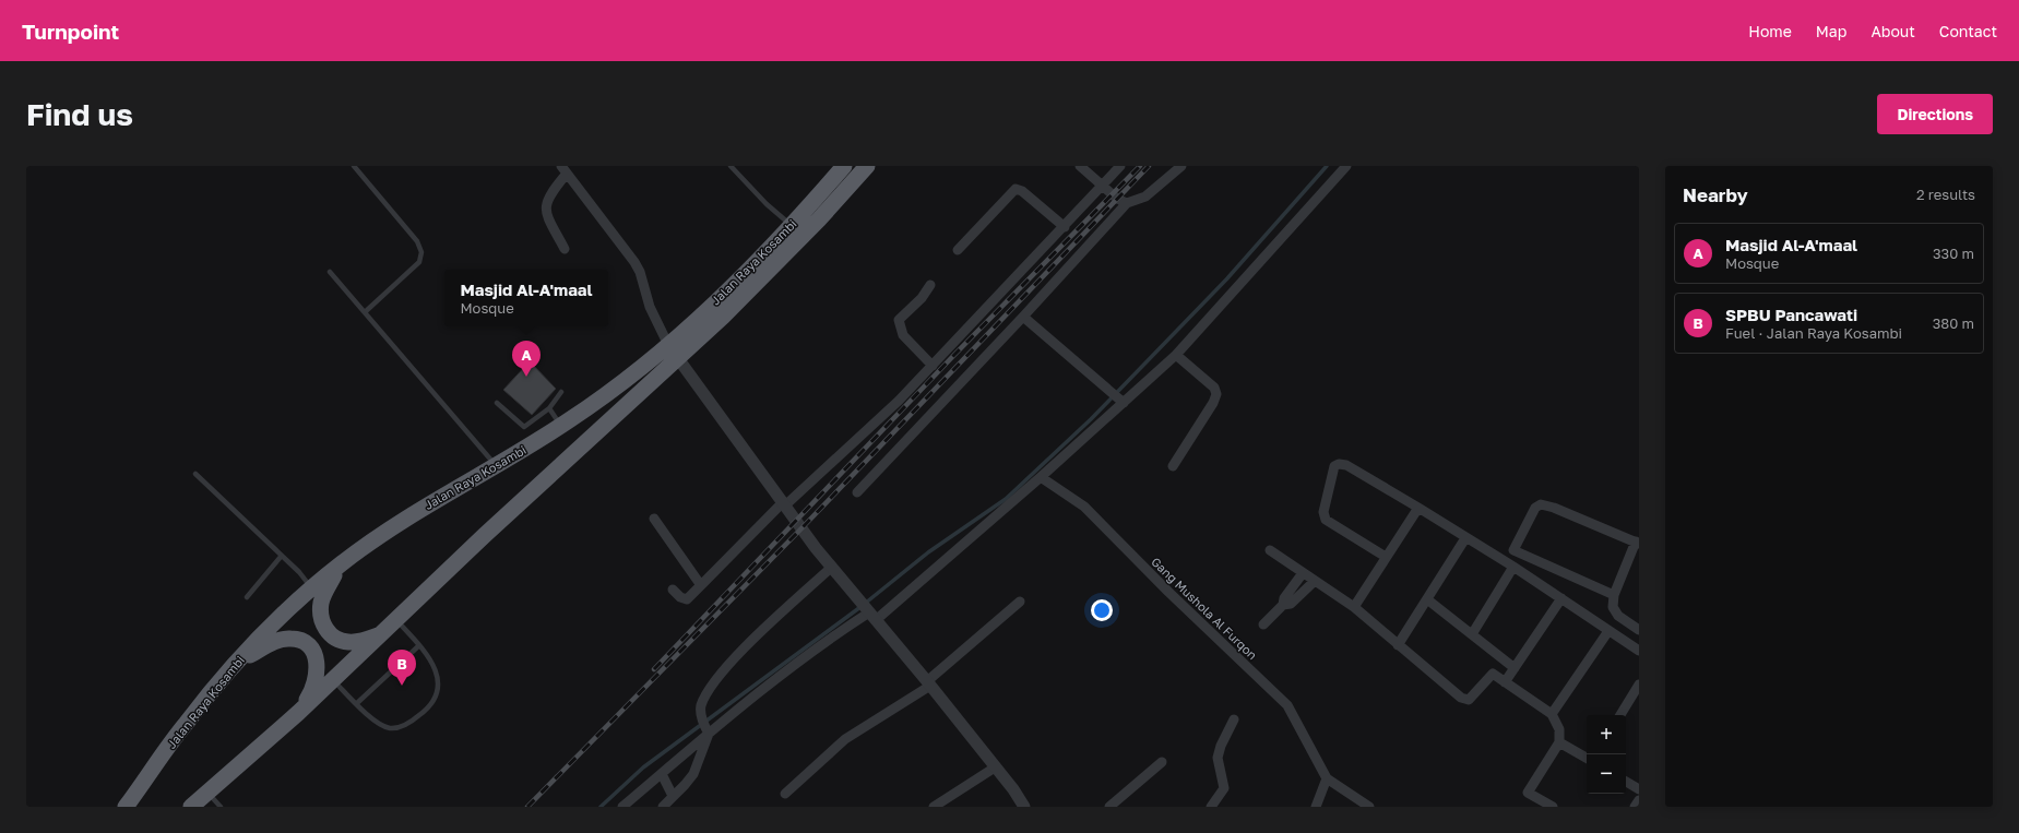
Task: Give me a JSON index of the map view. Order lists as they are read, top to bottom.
{
  "streets": {
    "highway": ["Jalan Raya Kosambi"],
    "street": ["Gang Mushola Al Furqon"]
  },
  "page": {
    "header": "Turnpoint",
    "nav": [
      "Home",
      "Map",
      "About",
      "Contact"
    ],
    "buttons": "Directions",
    "title": "Find us",
    "heading": ["Nearby", "2 results"],
    "list": [
      {
        "mark": "A",
        "name": "Masjid Al-A'maal",
        "note": "Mosque",
        "value": "330 m"
      },
      {
        "mark": "B",
        "name": "SPBU Pancawati",
        "note": "Fuel · Jalan Raya Kosambi",
        "value": "380 m"
      }
    ],
    "popup": ["Masjid Al-A'maal", "Mosque"],
    "pins": ["A", "B"],
    "map_buttons": ["+", "−"]
  }
}
